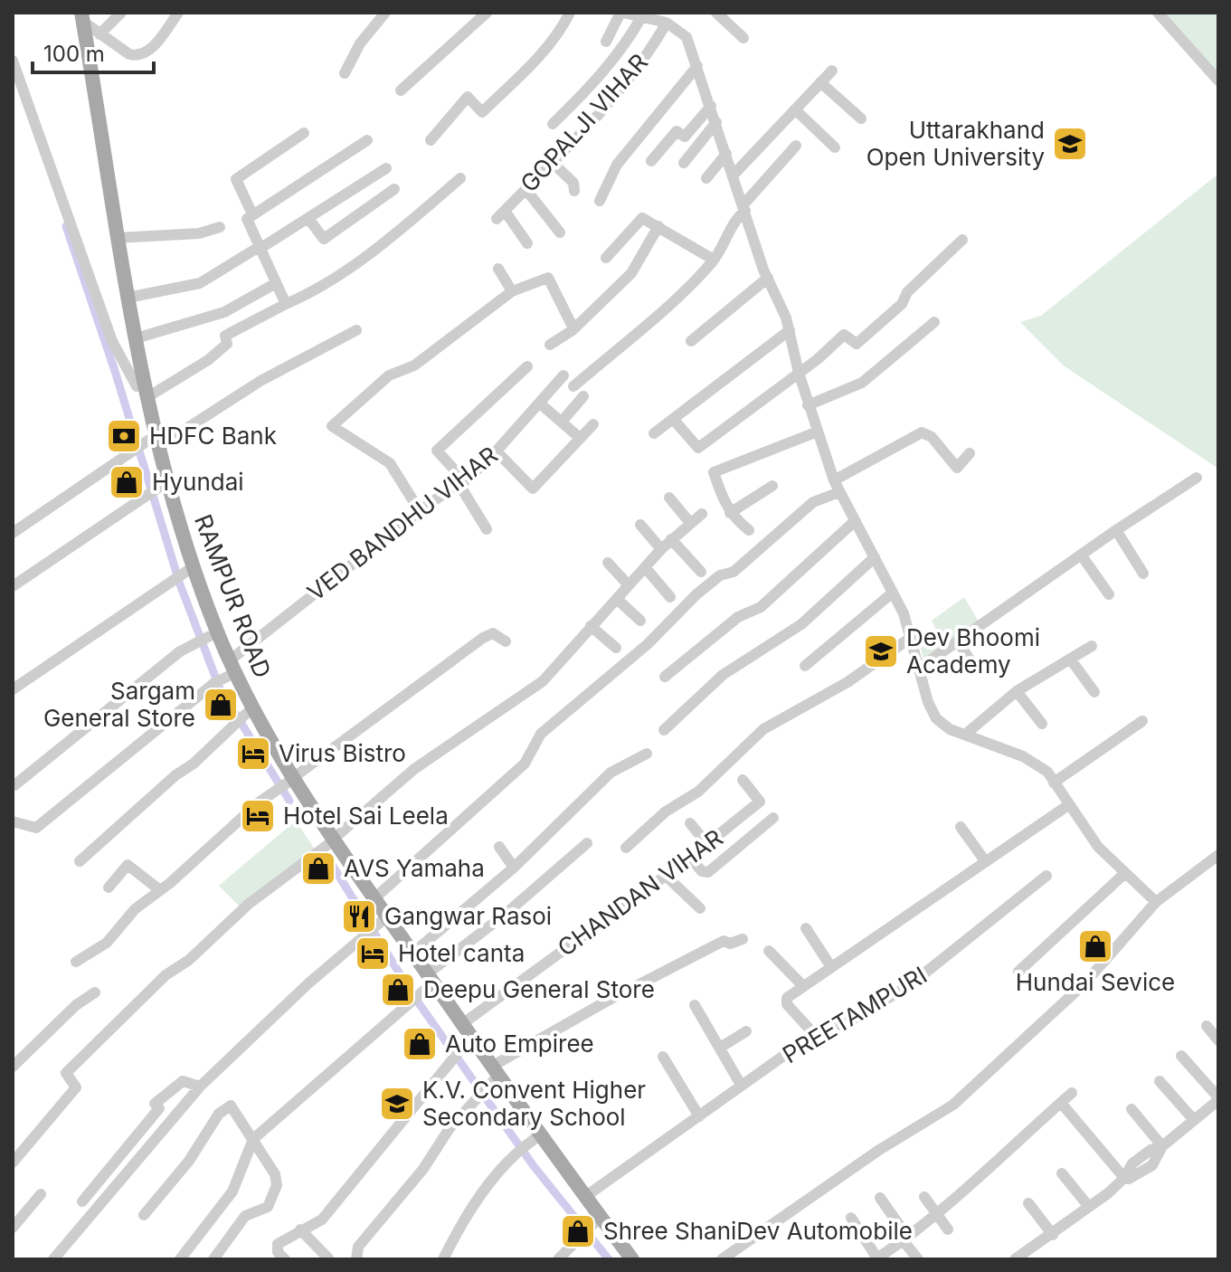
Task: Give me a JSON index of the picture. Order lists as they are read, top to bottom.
{
  "streets": {
    "main road": ["RAMPUR ROAD"],
    "street": [
      "GOPALJI VIHAR",
      "VED BANDHU VIHAR",
      "CHANDAN VIHAR",
      "PREETAMPURI"
    ]
  },
  "crossings": [
    ["VED BANDHU VIHAR", "RAMPUR ROAD"],
    ["RAMPUR ROAD", "CHANDAN VIHAR"],
    ["RAMPUR ROAD", "PREETAMPURI"]
  ],
  "places": {
    "school or university": ["Uttarakhand Open University", "Dev Bhoomi Academy", "K.V. Convent Higher Secondary School"],
    "bank": ["HDFC Bank"],
    "shop": [
      "Hyundai",
      "Sargam General Store",
      "AVS Yamaha",
      "Hundai Sevice",
      "Deepu General Store",
      "Auto Empiree",
      "Shree ShaniDev Automobile"
    ],
    "hotel": ["Virus Bistro", "Hotel Sai Leela", "Hotel canta"],
    "restaurant": ["Gangwar Rasoi"]
  },
  "scale_bar": "100 m"
}
